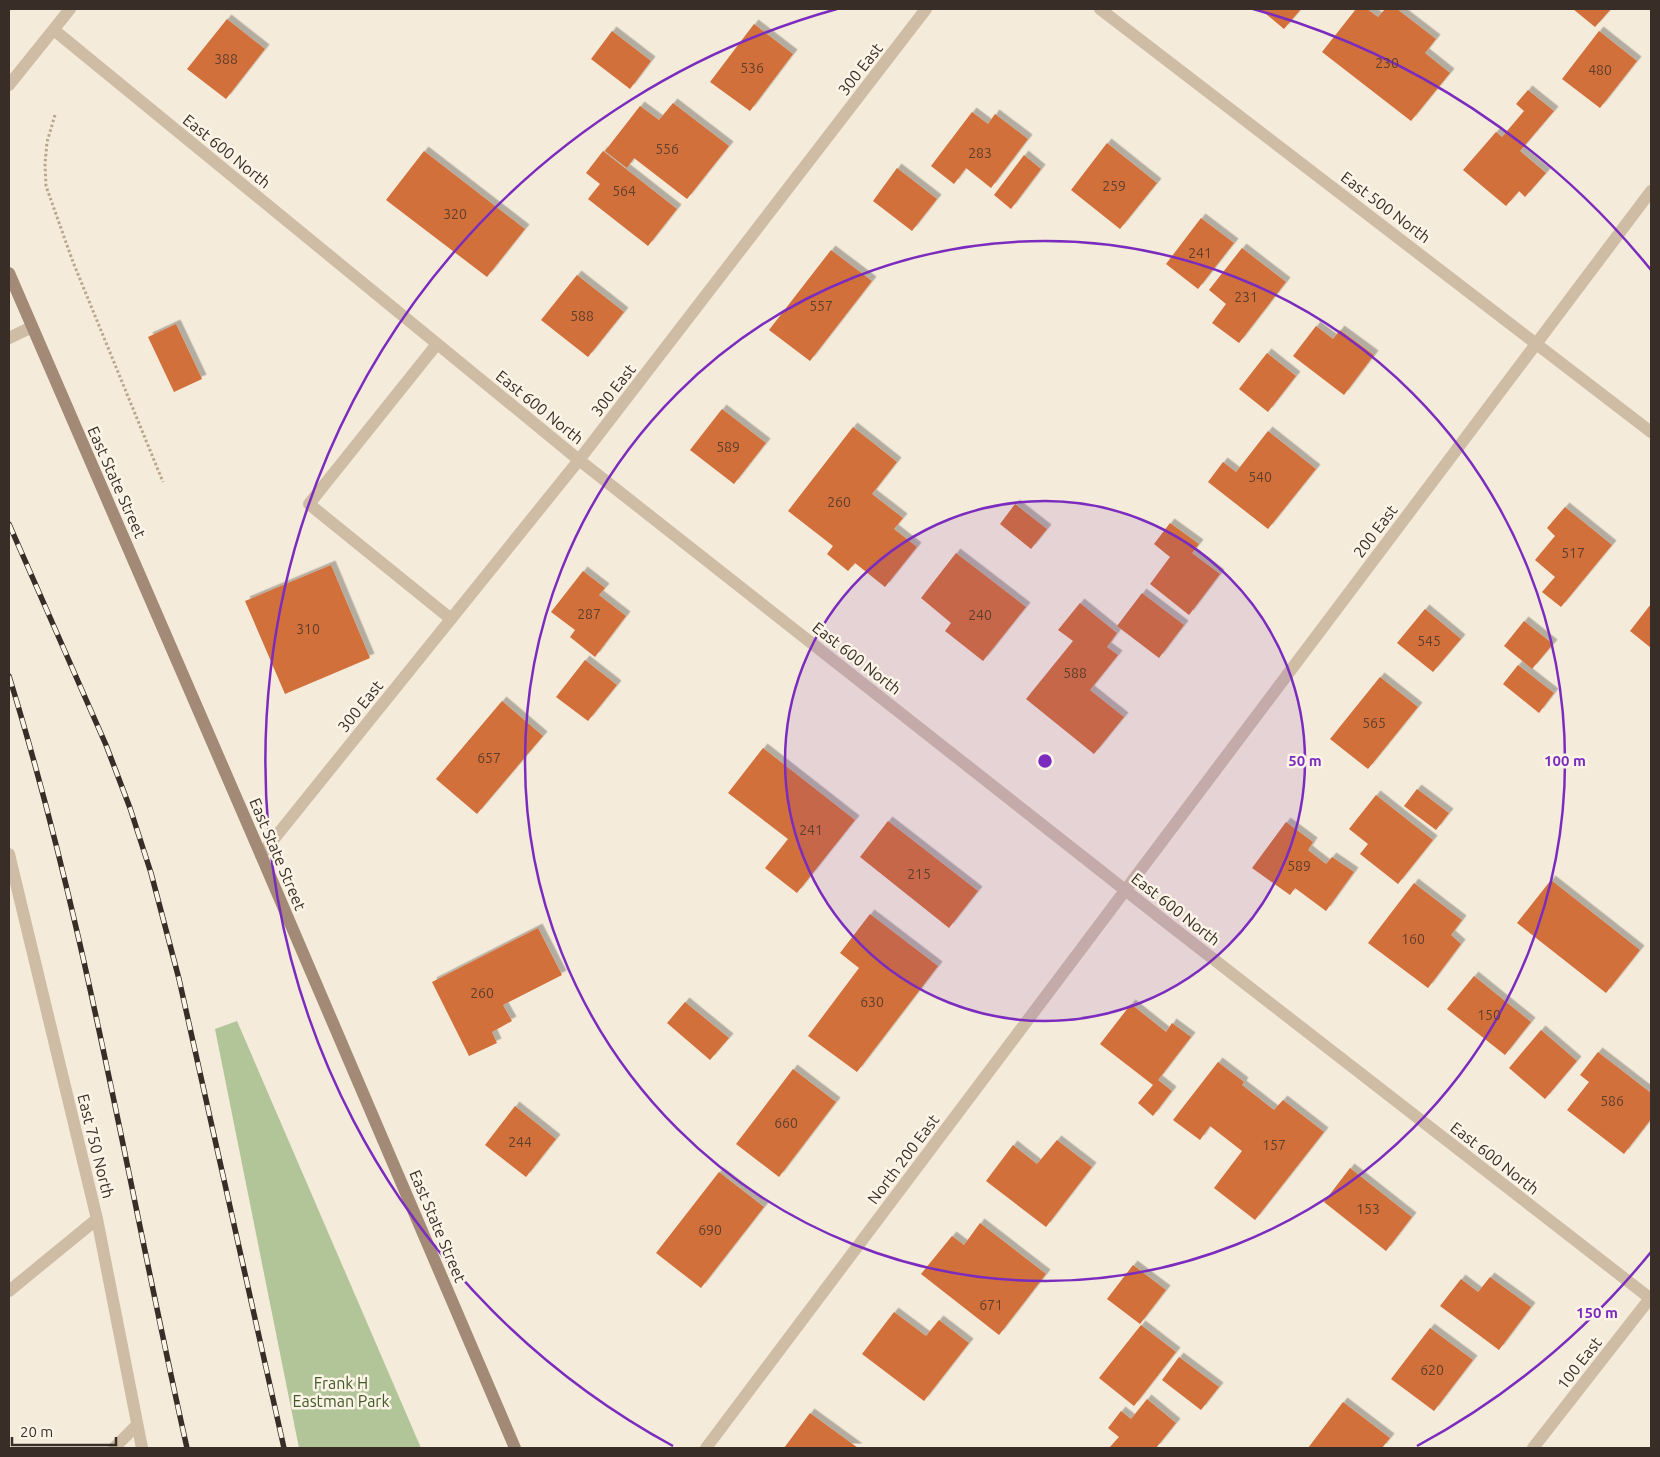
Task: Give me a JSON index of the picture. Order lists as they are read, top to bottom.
{
  "streets": {
    "main road": ["East State Street"],
    "street": [
      "300 East",
      "East 600 North",
      "East 500 North",
      "200 East",
      "East 750 North",
      "North 200 East",
      "100 East"
    ]
  },
  "crossings": [
    ["300 East", "East 600 North"],
    ["300 East", "East State Street"],
    ["East 600 North", "200 East"],
    ["East 600 North", "North 200 East"],
    ["East 600 North", "100 East"],
    ["East 500 North", "200 East"],
    ["200 East", "North 200 East"]
  ],
  "parks": ["Frank H Eastman Park"],
  "house_numbers": [
    "388",
    "230",
    "536",
    "480",
    "556",
    "283",
    "259",
    "564",
    "320",
    "241",
    "231",
    "557",
    "588",
    "589",
    "540",
    "260",
    "517",
    "287",
    "240",
    "310",
    "545",
    "588",
    "565",
    "657",
    "241",
    "589",
    "215",
    "160",
    "260",
    "630",
    "150",
    "586",
    "660",
    "244",
    "157",
    "153",
    "690",
    "671",
    "620"
  ],
  "scale_bar": "20 m",
  "rings": ["50 m", "100 m", "150 m"]
}
